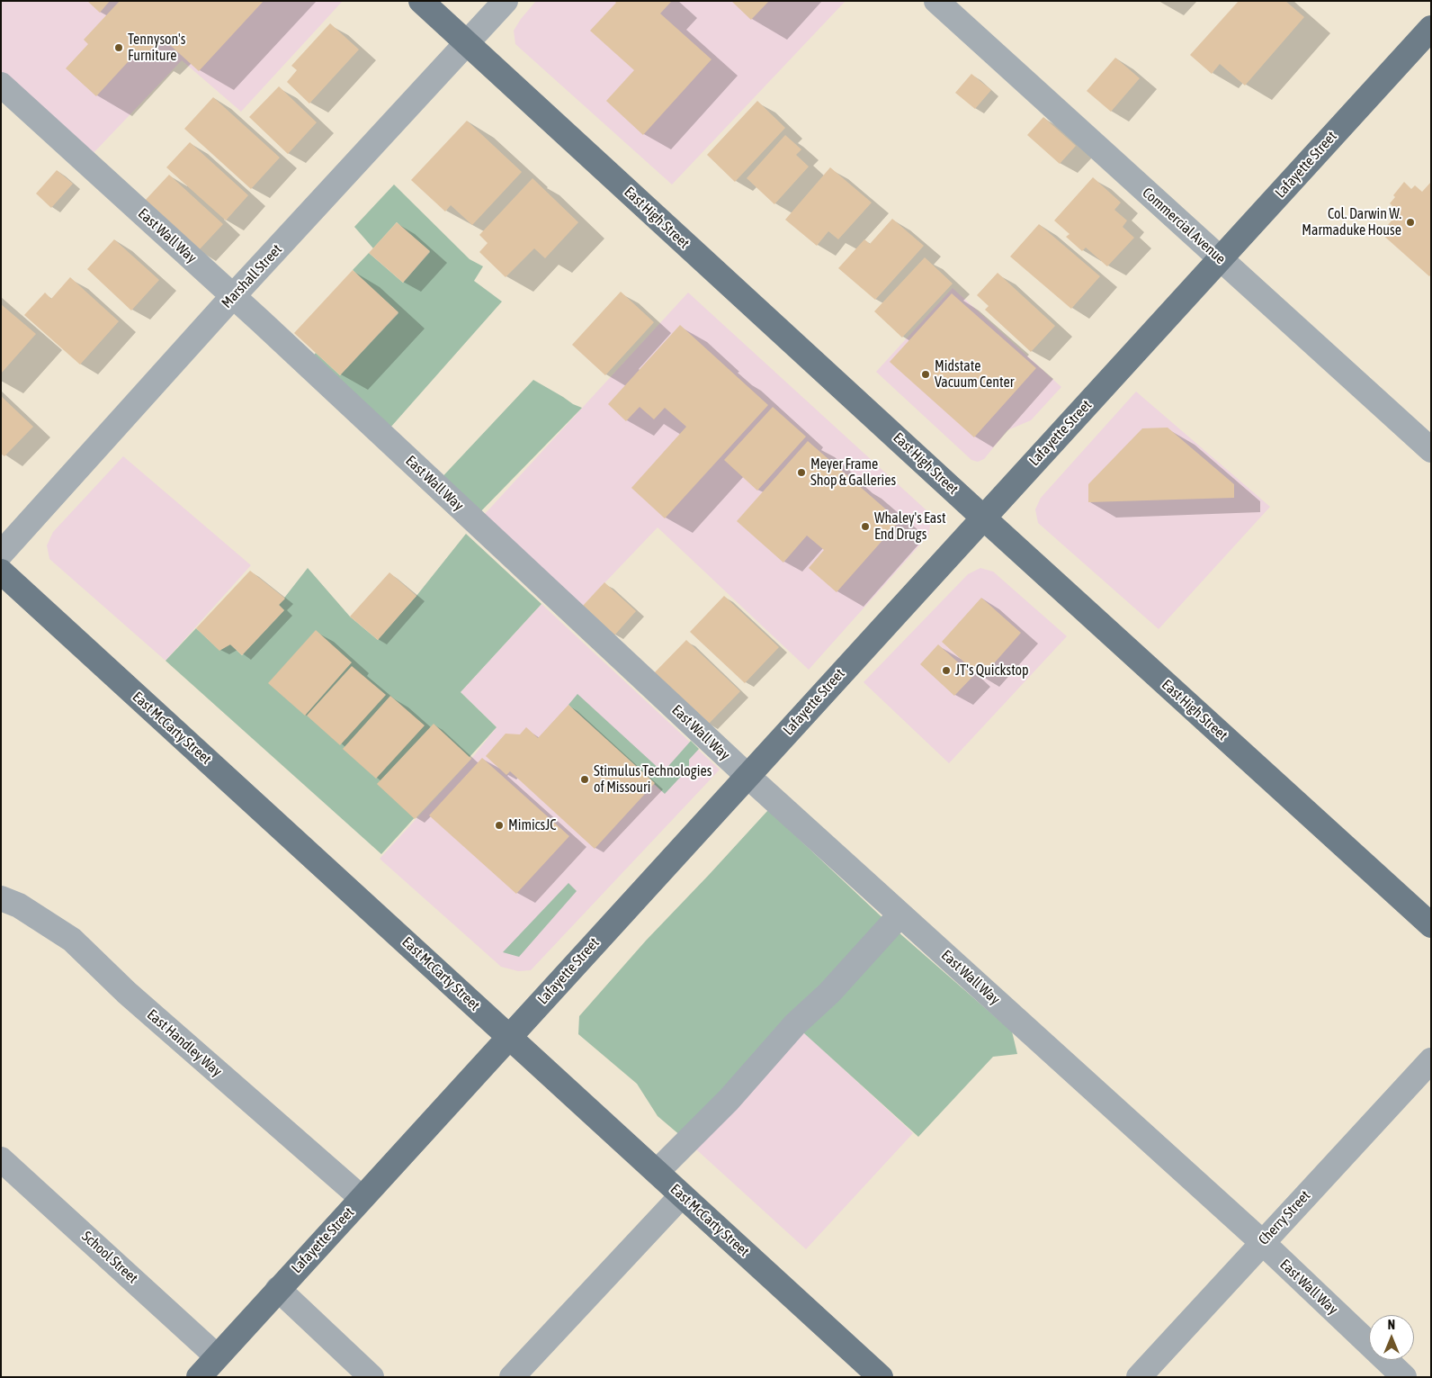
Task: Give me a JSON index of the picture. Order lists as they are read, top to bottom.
{
  "streets": {
    "main road": ["Lafayette Street", "East High Street", "East McCarty Street"],
    "street": [
      "Commercial Avenue",
      "East Wall Way",
      "Marshall Street",
      "East Handley Way",
      "Cherry Street",
      "School Street"
    ]
  },
  "crossings": [
    ["Lafayette Street", "East High Street"],
    ["Lafayette Street", "Commercial Avenue"],
    ["Lafayette Street", "East Wall Way"],
    ["Lafayette Street", "East McCarty Street"],
    ["Lafayette Street", "East Handley Way"],
    ["Lafayette Street", "School Street"],
    ["East High Street", "Marshall Street"],
    ["East Wall Way", "Marshall Street"],
    ["East Wall Way", "Cherry Street"]
  ],
  "places": [
    "Tennyson's Furniture",
    "Col. Darwin W. Marmaduke House",
    "Midstate Vacuum Center",
    "Meyer Frame Shop & Galleries",
    "Whaley's East End Drugs",
    "JT's Quickstop",
    "Stimulus Technologies of Missouri",
    "MimicsJC"
  ],
  "north": "top"
}
